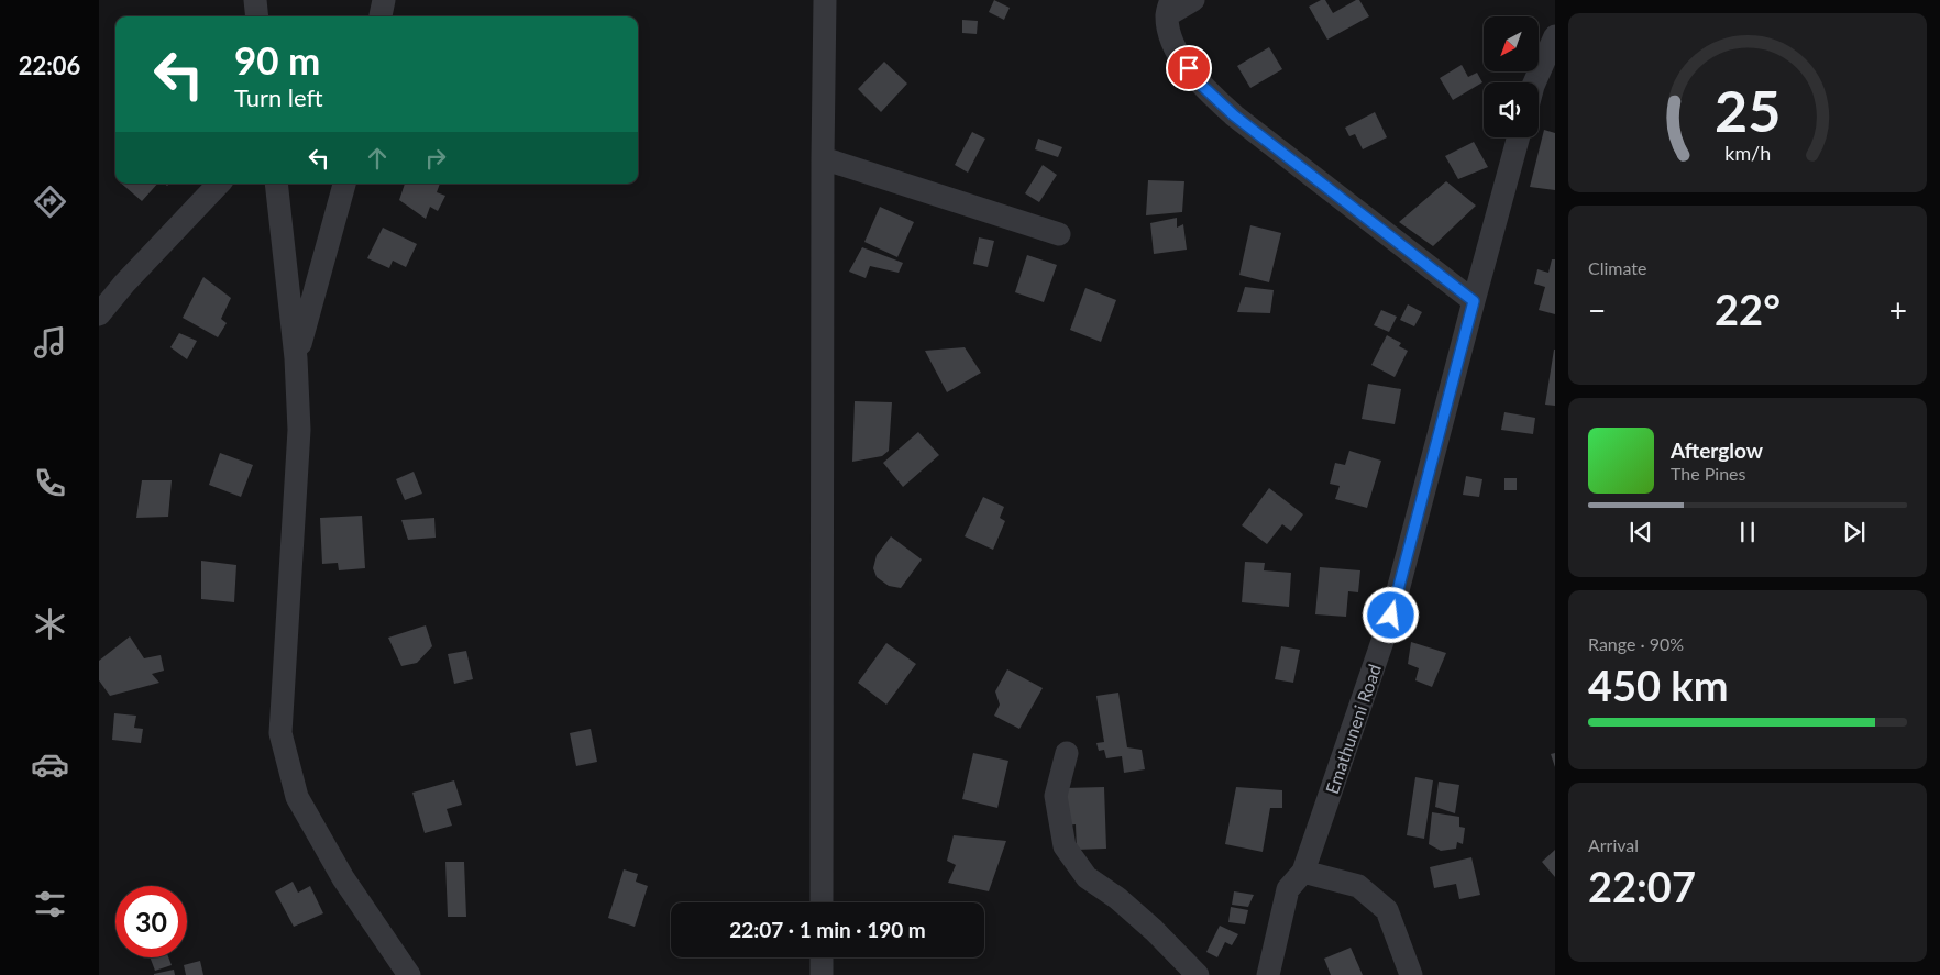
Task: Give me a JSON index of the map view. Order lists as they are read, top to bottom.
{
  "streets": {
    "street": ["Emathuneni Road"]
  },
  "north": "bottom left",
  "page": {
    "tabs": "22:06",
    "turn": ["90 m", "Turn left"],
    "tile": [
      "Climate",
      ["Range · 90%", "450 km"],
      ["Arrival", "22:07"]
    ],
    "heat": ["−", "22°", "+"],
    "song": ["Afterglow", "The Pines"],
    "limit": "30",
    "trip": "22:07 · 1 min · 190 m",
    "gauge": ["25", "km/h"]
  }
}
